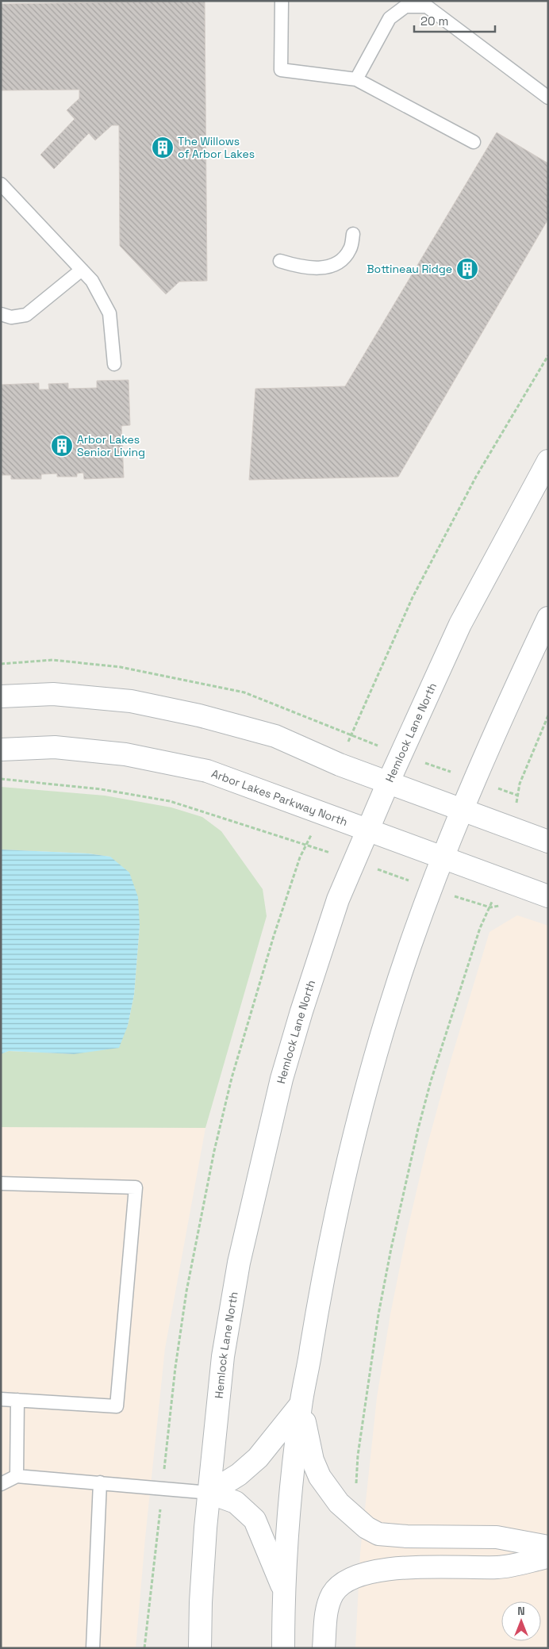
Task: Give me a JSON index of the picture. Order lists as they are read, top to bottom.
{
  "streets": {
    "main road": ["Hemlock Lane North", "Arbor Lakes Parkway North"]
  },
  "crossings": [
    ["Hemlock Lane North", "Arbor Lakes Parkway North"]
  ],
  "places": {
    "building": ["The Willows of Arbor Lakes", "Bottineau Ridge", "Arbor Lakes Senior Living"]
  },
  "scale_bar": "20 m",
  "north": "top"
}
